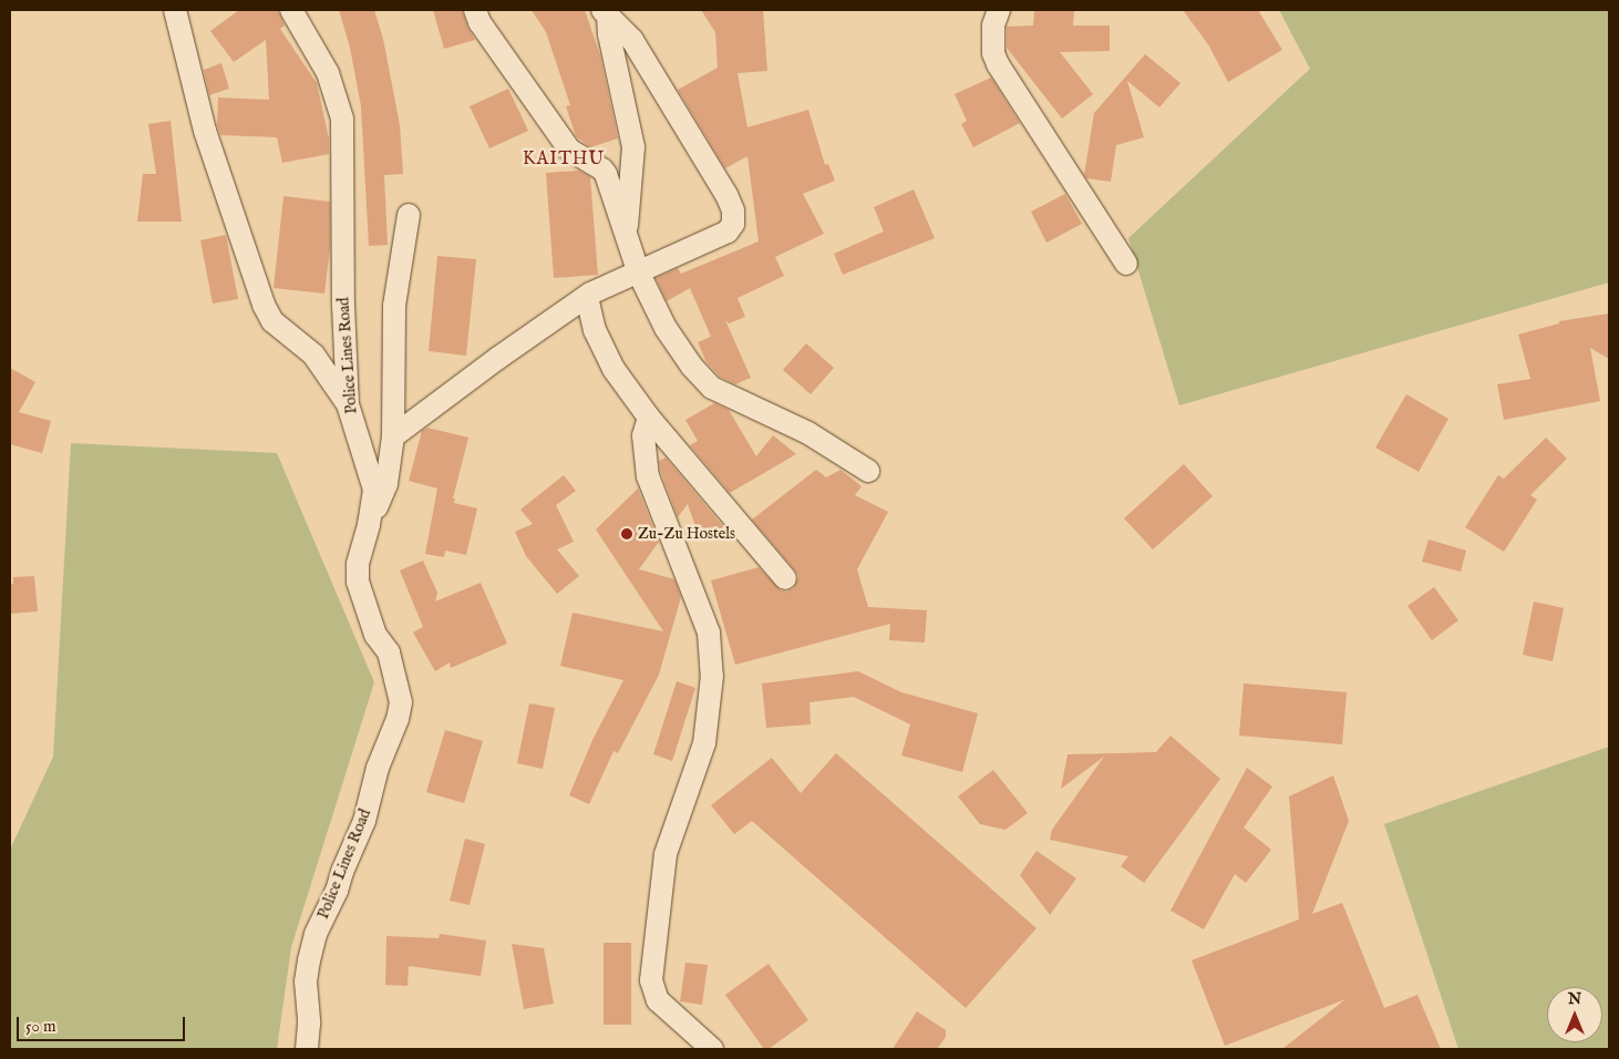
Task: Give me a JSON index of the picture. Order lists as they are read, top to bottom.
{
  "streets": {
    "street": ["Police Lines Road"]
  },
  "districts": ["KAITHU"],
  "places": ["Zu-Zu Hostels"],
  "scale_bar": "50 m",
  "north": "top"
}
